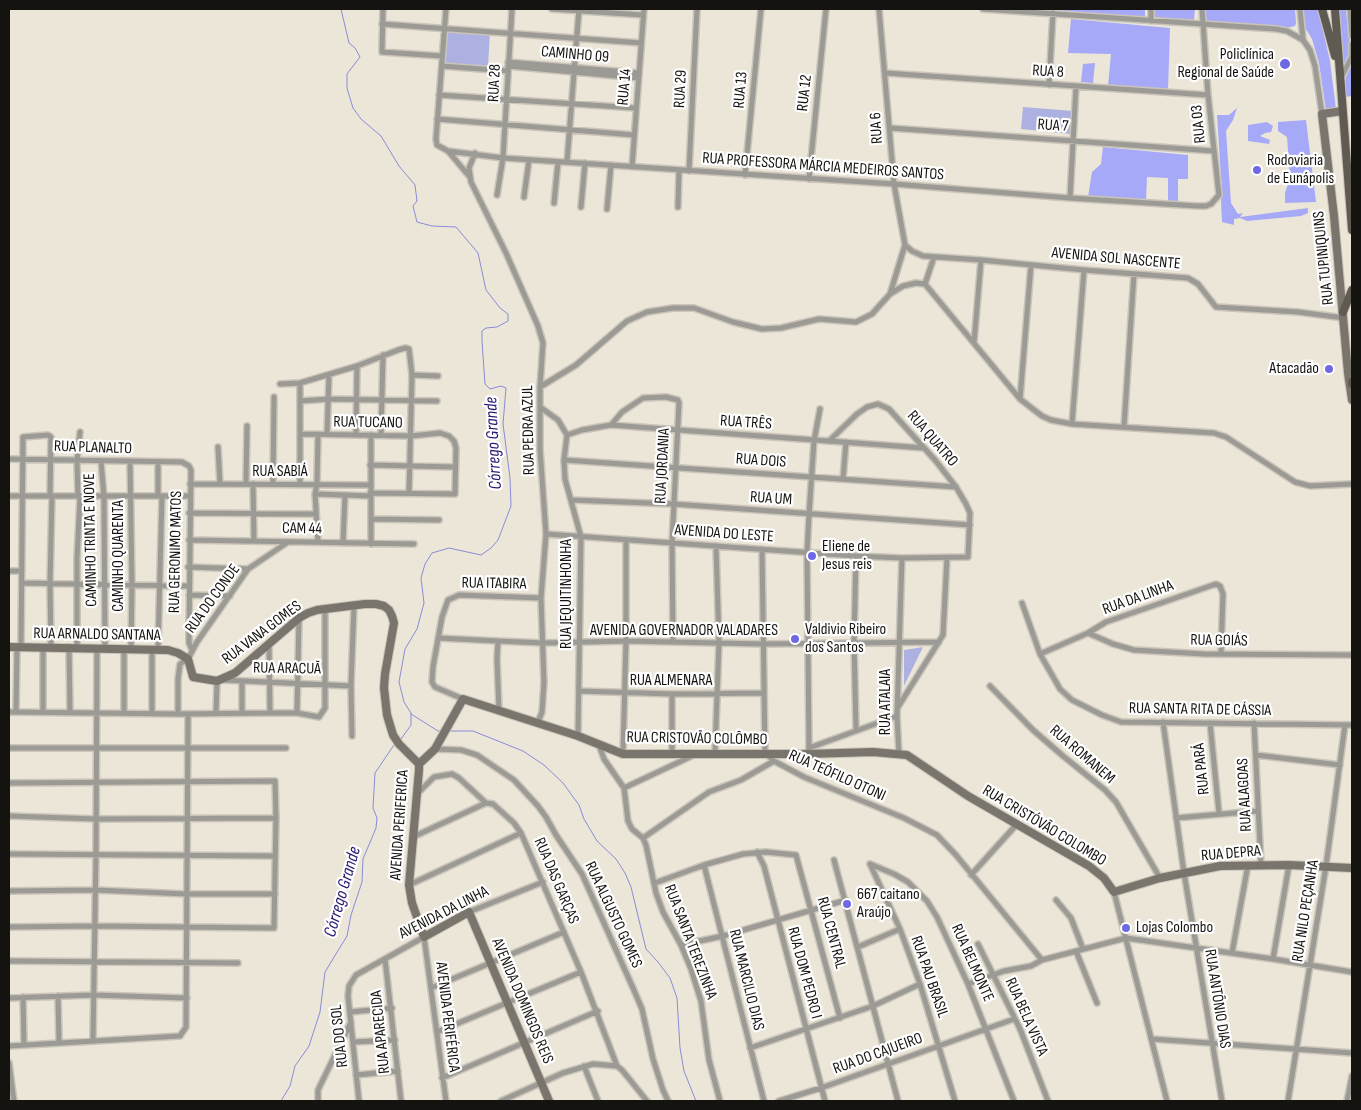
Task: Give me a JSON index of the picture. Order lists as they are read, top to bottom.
{
  "streets": {
    "street": [
      "CAMINHO 09",
      "RUA 8",
      "RUA 28",
      "RUA 14",
      "RUA 29",
      "RUA 13",
      "RUA 12",
      "RUA 03",
      "RUA 7",
      "RUA 6",
      "RUA PROFESSORA MÁRCIA MEDEIROS SANTOS",
      "RUA TUPINIQUINS",
      "AVENIDA SOL NASCENTE",
      "RUA TUCANO",
      "RUA TRÊS",
      "RUA PEDRA AZUL",
      "RUA QUATRO",
      "RUA PLANALTO",
      "RUA DOIS",
      "RUA JORDANIA",
      "RUA SABIÁ",
      "RUA UM",
      "CAM 44",
      "AVENIDA DO LESTE",
      "CAMINHO TRINTA E NOVE",
      "RUA GERONIMO MATOS",
      "CAMINHO QUARENTA",
      "RUA ITABIRA",
      "RUA JEQUITINHONHA",
      "RUA DA LINHA",
      "RUA DO CONDE",
      "AVENIDA GOVERNADOR VALADARES",
      "RUA VANA GOMES",
      "RUA ARNALDO SANTANA",
      "RUA GOIÁS",
      "RUA ARACUÃ",
      "RUA ALMENARA",
      "RUA ATALAIA",
      "RUA SANTA RITA DE CÁSSIA",
      "RUA CRISTOVÃO COLÔMBO",
      "RUA ROMANEM",
      "RUA PARÁ",
      "RUA TEÓFILO OTONI",
      "RUA ALAGOAS",
      "AVENIDA PERIFERICA",
      "RUA CRISTÓVÃO COLOMBO",
      "RUA DEPRA",
      "RUA DAS GARÇAS",
      "RUA NILO PEÇANHA",
      "AVENIDA DA LINHA",
      "RUA ALGUSTO GOMES",
      "RUA CENTRAL",
      "RUA SANTA TEREZINHA",
      "RUA BELMONTE",
      "RUA DOM PEDRO I",
      "RUA PAU BRASIL",
      "RUA MARCILIO DIAS",
      "RUA ANTÔNIO DIAS",
      "AVENIDA DOMINGOS REIS",
      "AVENIDA PERIFÉRICA",
      "RUA BELA VISTA",
      "RUA APARECIDA",
      "RUA DO SOL",
      "RUA DO CAJUEIRO"
    ]
  },
  "crossings": [
    ["CAMINHO 09", "RUA 28"],
    ["CAMINHO 09", "RUA 14"],
    ["RUA 8", "RUA 03"],
    ["RUA 8", "RUA 6"],
    ["RUA 28", "RUA PROFESSORA MÁRCIA MEDEIROS SANTOS"],
    ["RUA 14", "RUA PROFESSORA MÁRCIA MEDEIROS SANTOS"],
    ["RUA 29", "RUA PROFESSORA MÁRCIA MEDEIROS SANTOS"],
    ["RUA 13", "RUA PROFESSORA MÁRCIA MEDEIROS SANTOS"],
    ["RUA 12", "RUA PROFESSORA MÁRCIA MEDEIROS SANTOS"],
    ["RUA 03", "RUA 7"],
    ["RUA 03", "RUA PROFESSORA MÁRCIA MEDEIROS SANTOS"],
    ["RUA 7", "RUA 6"],
    ["RUA 6", "RUA PROFESSORA MÁRCIA MEDEIROS SANTOS"],
    ["RUA 6", "AVENIDA SOL NASCENTE"],
    ["RUA PROFESSORA MÁRCIA MEDEIROS SANTOS", "RUA PEDRA AZUL"],
    ["RUA TUPINIQUINS", "AVENIDA SOL NASCENTE"],
    ["RUA TRÊS", "RUA QUATRO"],
    ["RUA TRÊS", "RUA JORDANIA"],
    ["RUA TRÊS", "RUA JEQUITINHONHA"],
    ["RUA PEDRA AZUL", "AVENIDA DO LESTE"],
    ["RUA PEDRA AZUL", "RUA ITABIRA"],
    ["RUA PEDRA AZUL", "AVENIDA GOVERNADOR VALADARES"],
    ["RUA PEDRA AZUL", "RUA CRISTOVÃO COLÔMBO"],
    ["RUA QUATRO", "RUA DOIS"],
    ["RUA QUATRO", "RUA UM"],
    ["RUA QUATRO", "AVENIDA DO LESTE"],
    ["RUA PLANALTO", "CAMINHO TRINTA E NOVE"],
    ["RUA PLANALTO", "RUA GERONIMO MATOS"],
    ["RUA PLANALTO", "CAMINHO QUARENTA"],
    ["RUA DOIS", "RUA JORDANIA"],
    ["RUA DOIS", "RUA JEQUITINHONHA"],
    ["RUA JORDANIA", "RUA UM"],
    ["RUA JORDANIA", "AVENIDA DO LESTE"],
    ["RUA JORDANIA", "AVENIDA GOVERNADOR VALADARES"],
    ["RUA SABIÁ", "RUA GERONIMO MATOS"],
    ["RUA UM", "RUA JEQUITINHONHA"],
    ["CAM 44", "RUA GERONIMO MATOS"],
    ["CAM 44", "RUA DO CONDE"],
    ["AVENIDA DO LESTE", "RUA JEQUITINHONHA"],
    ["AVENIDA DO LESTE", "RUA ATALAIA"],
    ["AVENIDA DO LESTE", "RUA TEÓFILO OTONI"],
    ["CAMINHO TRINTA E NOVE", "RUA ARNALDO SANTANA"],
    ["RUA GERONIMO MATOS", "RUA DO CONDE"],
    ["CAMINHO QUARENTA", "RUA ARNALDO SANTANA"],
    ["RUA ITABIRA", "AVENIDA GOVERNADOR VALADARES"],
    ["RUA JEQUITINHONHA", "AVENIDA GOVERNADOR VALADARES"],
    ["RUA JEQUITINHONHA", "RUA ALMENARA"],
    ["RUA JEQUITINHONHA", "RUA CRISTOVÃO COLÔMBO"],
    ["RUA DA LINHA", "RUA GOIÁS"],
    ["RUA DA LINHA", "RUA SANTA RITA DE CÁSSIA"],
    ["RUA DO CONDE", "RUA ARNALDO SANTANA"],
    ["RUA DO CONDE", "RUA ARACUÃ"],
    ["AVENIDA GOVERNADOR VALADARES", "RUA ATALAIA"],
    ["AVENIDA GOVERNADOR VALADARES", "RUA TEÓFILO OTONI"],
    ["RUA VANA GOMES", "RUA ARACUÃ"],
    ["RUA VANA GOMES", "AVENIDA PERIFERICA"],
    ["RUA ARNALDO SANTANA", "RUA ARACUÃ"],
    ["RUA ALMENARA", "RUA TEÓFILO OTONI"],
    ["RUA ATALAIA", "RUA CRISTOVÃO COLÔMBO"],
    ["RUA ATALAIA", "RUA CRISTÓVÃO COLOMBO"],
    ["RUA SANTA RITA DE CÁSSIA", "RUA PARÁ"],
    ["RUA SANTA RITA DE CÁSSIA", "RUA ALAGOAS"],
    ["RUA SANTA RITA DE CÁSSIA", "RUA NILO PEÇANHA"],
    ["RUA SANTA RITA DE CÁSSIA", "RUA ANTÔNIO DIAS"],
    ["RUA CRISTOVÃO COLÔMBO", "RUA TEÓFILO OTONI"],
    ["RUA CRISTOVÃO COLÔMBO", "RUA CRISTÓVÃO COLOMBO"],
    ["RUA CRISTOVÃO COLÔMBO", "RUA SANTA TEREZINHA"],
    ["RUA ROMANEM", "RUA DEPRA"],
    ["RUA ALAGOAS", "RUA DEPRA"],
    ["AVENIDA PERIFERICA", "RUA DAS GARÇAS"],
    ["AVENIDA PERIFERICA", "AVENIDA DA LINHA"],
    ["AVENIDA PERIFERICA", "AVENIDA PERIFÉRICA"],
    ["RUA CRISTÓVÃO COLOMBO", "RUA DEPRA"],
    ["RUA DEPRA", "RUA NILO PEÇANHA"],
    ["RUA DEPRA", "RUA ANTÔNIO DIAS"],
    ["RUA DAS GARÇAS", "AVENIDA DA LINHA"],
    ["AVENIDA DA LINHA", "AVENIDA DOMINGOS REIS"],
    ["AVENIDA DA LINHA", "AVENIDA PERIFÉRICA"],
    ["AVENIDA DA LINHA", "RUA APARECIDA"],
    ["AVENIDA DA LINHA", "RUA DO SOL"],
    ["RUA CENTRAL", "RUA DOM PEDRO I"],
    ["RUA BELMONTE", "RUA PAU BRASIL"],
    ["RUA BELMONTE", "RUA DO CAJUEIRO"],
    ["RUA DOM PEDRO I", "RUA DO CAJUEIRO"],
    ["RUA PAU BRASIL", "RUA DO CAJUEIRO"],
    ["RUA BELA VISTA", "RUA DO CAJUEIRO"]
  ],
  "water": ["Córrego Grande"],
  "places": [
    "Policlínica Regional de Saúde",
    "Rodoviaria de Eunápolis",
    "Atacadão",
    "Eliene de Jesus reis",
    "Valdivio Ribeiro dos Santos",
    "667 caitano Araújo",
    "Lojas Colombo"
  ]
}
